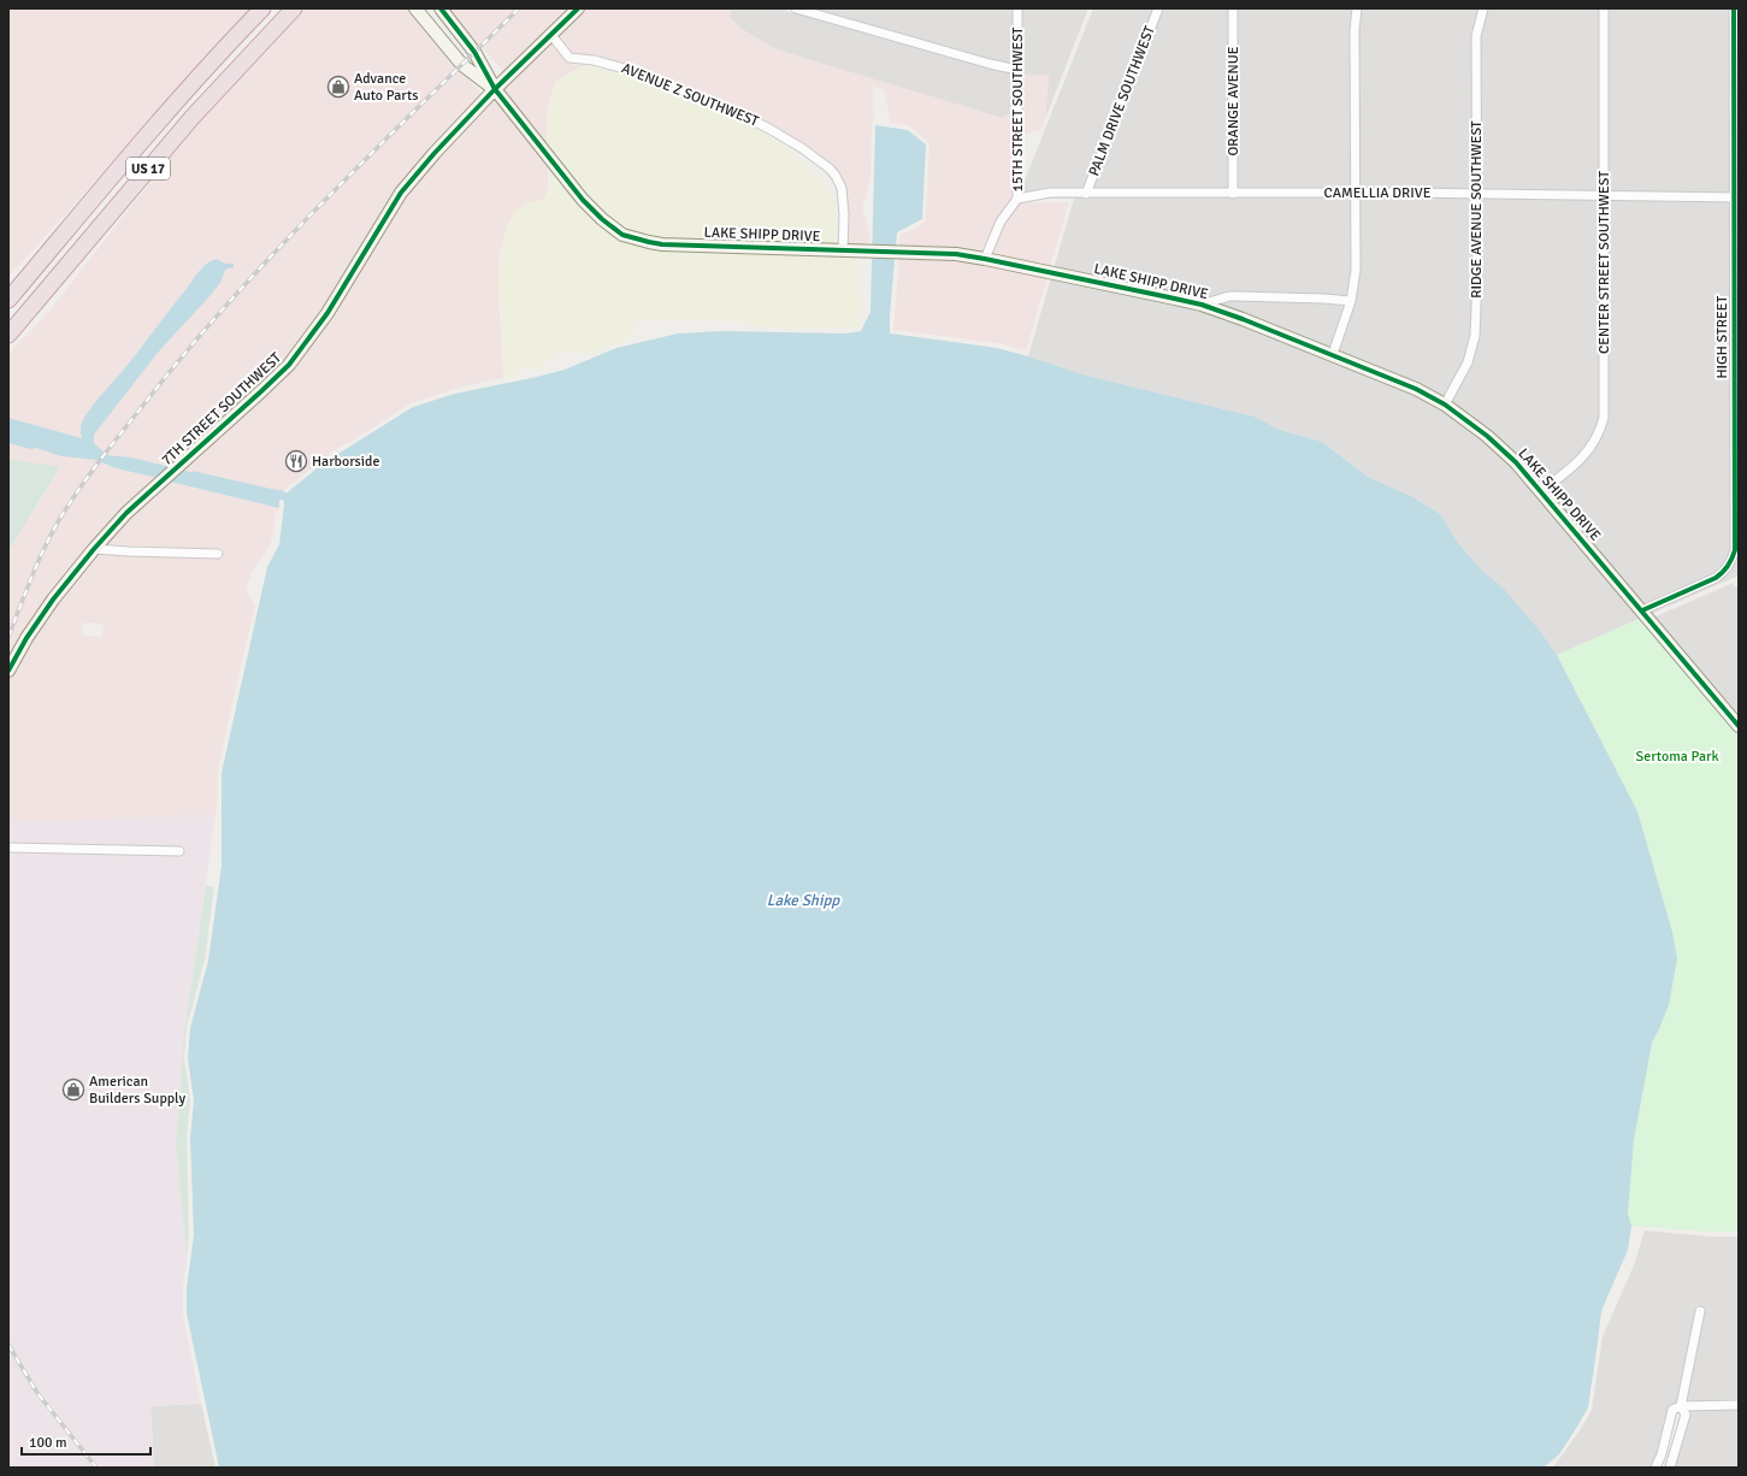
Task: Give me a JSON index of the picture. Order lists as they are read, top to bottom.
{
  "streets": {
    "highway": ["US 17"],
    "street": [
      "AVENUE Z SOUTHWEST",
      "PALM DRIVE SOUTHWEST",
      "ORANGE AVENUE",
      "15TH STREET SOUTHWEST",
      "CAMELLIA DRIVE",
      "RIDGE AVENUE SOUTHWEST",
      "LAKE SHIPP DRIVE",
      "CENTER STREET SOUTHWEST",
      "HIGH STREET",
      "7TH STREET SOUTHWEST"
    ]
  },
  "crossings": [
    ["AVENUE Z SOUTHWEST", "LAKE SHIPP DRIVE"],
    ["AVENUE Z SOUTHWEST", "7TH STREET SOUTHWEST"],
    ["PALM DRIVE SOUTHWEST", "CAMELLIA DRIVE"],
    ["ORANGE AVENUE", "CAMELLIA DRIVE"],
    ["15TH STREET SOUTHWEST", "CAMELLIA DRIVE"],
    ["15TH STREET SOUTHWEST", "LAKE SHIPP DRIVE"],
    ["CAMELLIA DRIVE", "RIDGE AVENUE SOUTHWEST"],
    ["CAMELLIA DRIVE", "CENTER STREET SOUTHWEST"],
    ["CAMELLIA DRIVE", "HIGH STREET"],
    ["RIDGE AVENUE SOUTHWEST", "LAKE SHIPP DRIVE"],
    ["LAKE SHIPP DRIVE", "CENTER STREET SOUTHWEST"],
    ["LAKE SHIPP DRIVE", "HIGH STREET"],
    ["LAKE SHIPP DRIVE", "7TH STREET SOUTHWEST"]
  ],
  "water": ["Lake Shipp"],
  "parks": ["Sertoma Park"],
  "places": {
    "shop": ["Advance Auto Parts", "American Builders Supply"],
    "restaurant": ["Harborside"]
  },
  "scale_bar": "100 m"
}
